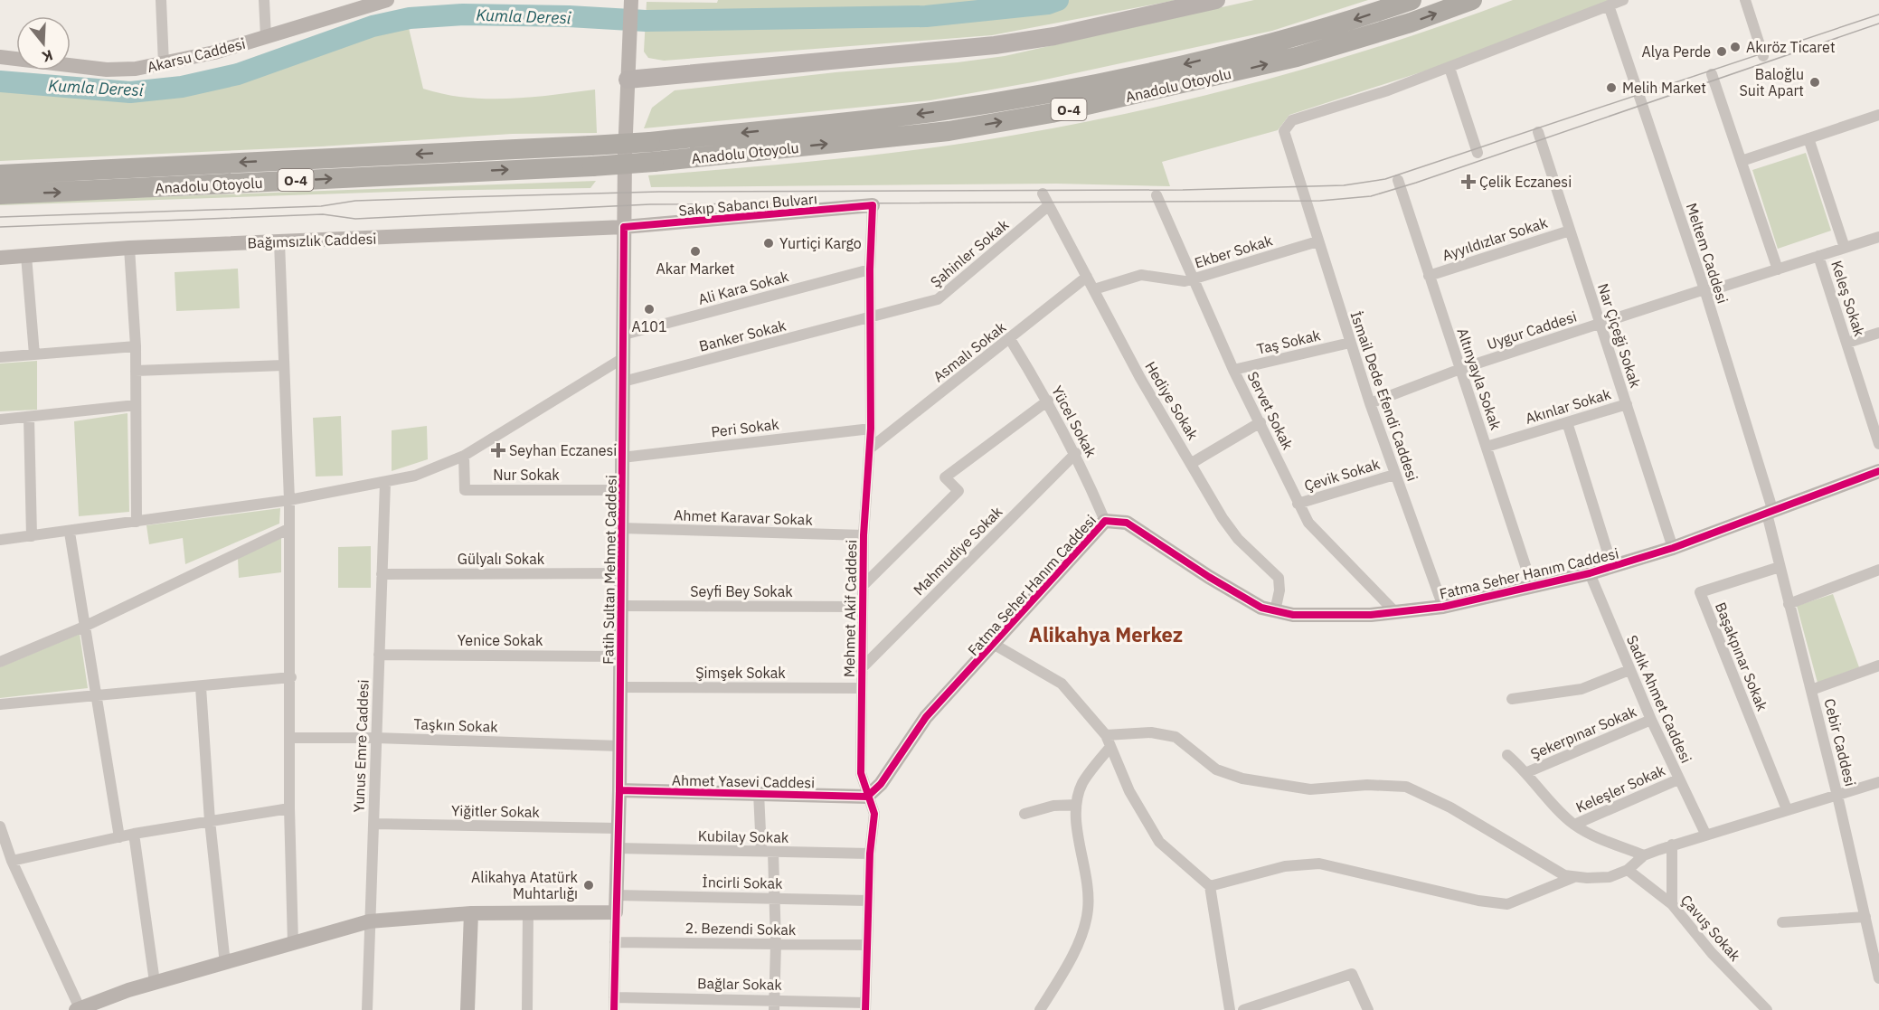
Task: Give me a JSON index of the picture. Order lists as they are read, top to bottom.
{
  "streets": {
    "highway": ["Anadolu Otoyolu", "O-4"],
    "street": [
      "Akarsu Caddesi",
      "Sakıp Sabancı Bulvarı",
      "Ayyıldızlar Sokak",
      "Bağımsızlık Caddesi",
      "Ekber Sokak",
      "Şahinler Sokak",
      "Meltem Caddesi",
      "Ali Kara Sokak",
      "Keleş Sokak",
      "Uygur Caddesi",
      "Banker Sokak",
      "Nar Çiçeği Sokak",
      "Taş Sokak",
      "Asmalı Sokak",
      "Altınyayla Sokak",
      "İsmail Dede Efendi Caddesi",
      "Hediye Sokak",
      "Akınlar Sokak",
      "Servet Sokak",
      "Yücel Sokak",
      "Peri Sokak",
      "Nur Sokak",
      "Çevik Sokak",
      "Ahmet Karavar Sokak",
      "Mahmudiye Sokak",
      "Gülyalı Sokak",
      "Fatih Sultan Mehmet Caddesi",
      "Fatma Seher Hanım Caddesi",
      "Seyfi Bey Sokak",
      "Mehmet Akif Caddesi",
      "Yenice Sokak",
      "Başakpınar Sokak",
      "Şimşek Sokak",
      "Sadık Ahmet Caddesi",
      "Taşkın Sokak",
      "Şekerpınar Sokak",
      "Cebir Caddesi",
      "Yunus Emre Caddesi",
      "Ahmet Yasevi Caddesi",
      "Keleşler Sokak",
      "Yiğitler Sokak",
      "Kubilay Sokak",
      "İncirli Sokak",
      "Çavuş Sokak",
      "2. Bezendi Sokak",
      "Bağlar Sokak"
    ]
  },
  "crossings": [
    ["Sakıp Sabancı Bulvarı", "Bağımsızlık Caddesi"],
    ["Sakıp Sabancı Bulvarı", "Fatih Sultan Mehmet Caddesi"],
    ["Sakıp Sabancı Bulvarı", "Mehmet Akif Caddesi"],
    ["Ayyıldızlar Sokak", "Nar Çiçeği Sokak"],
    ["Ayyıldızlar Sokak", "Altınyayla Sokak"],
    ["Bağımsızlık Caddesi", "Fatih Sultan Mehmet Caddesi"],
    ["Ekber Sokak", "İsmail Dede Efendi Caddesi"],
    ["Ekber Sokak", "Hediye Sokak"],
    ["Ekber Sokak", "Servet Sokak"],
    ["Şahinler Sokak", "Banker Sokak"],
    ["Şahinler Sokak", "Hediye Sokak"],
    ["Şahinler Sokak", "Mehmet Akif Caddesi"],
    ["Meltem Caddesi", "Uygur Caddesi"],
    ["Meltem Caddesi", "Fatma Seher Hanım Caddesi"],
    ["Meltem Caddesi", "Cebir Caddesi"],
    ["Ali Kara Sokak", "Fatih Sultan Mehmet Caddesi"],
    ["Ali Kara Sokak", "Mehmet Akif Caddesi"],
    ["Keleş Sokak", "Uygur Caddesi"],
    ["Uygur Caddesi", "Nar Çiçeği Sokak"],
    ["Uygur Caddesi", "Altınyayla Sokak"],
    ["Uygur Caddesi", "İsmail Dede Efendi Caddesi"],
    ["Banker Sokak", "Fatih Sultan Mehmet Caddesi"],
    ["Banker Sokak", "Mehmet Akif Caddesi"],
    ["Nar Çiçeği Sokak", "Akınlar Sokak"],
    ["Nar Çiçeği Sokak", "Fatma Seher Hanım Caddesi"],
    ["Taş Sokak", "İsmail Dede Efendi Caddesi"],
    ["Taş Sokak", "Servet Sokak"],
    ["Asmalı Sokak", "Hediye Sokak"],
    ["Asmalı Sokak", "Yücel Sokak"],
    ["Asmalı Sokak", "Mehmet Akif Caddesi"],
    ["Altınyayla Sokak", "Akınlar Sokak"],
    ["Altınyayla Sokak", "Fatma Seher Hanım Caddesi"],
    ["İsmail Dede Efendi Caddesi", "Çevik Sokak"],
    ["İsmail Dede Efendi Caddesi", "Fatma Seher Hanım Caddesi"],
    ["Hediye Sokak", "Fatma Seher Hanım Caddesi"],
    ["Servet Sokak", "Çevik Sokak"],
    ["Servet Sokak", "Fatma Seher Hanım Caddesi"],
    ["Yücel Sokak", "Mahmudiye Sokak"],
    ["Yücel Sokak", "Fatma Seher Hanım Caddesi"],
    ["Peri Sokak", "Fatih Sultan Mehmet Caddesi"],
    ["Peri Sokak", "Mehmet Akif Caddesi"],
    ["Nur Sokak", "Fatih Sultan Mehmet Caddesi"],
    ["Ahmet Karavar Sokak", "Fatih Sultan Mehmet Caddesi"],
    ["Ahmet Karavar Sokak", "Mehmet Akif Caddesi"],
    ["Mahmudiye Sokak", "Mehmet Akif Caddesi"],
    ["Gülyalı Sokak", "Fatih Sultan Mehmet Caddesi"],
    ["Gülyalı Sokak", "Yunus Emre Caddesi"],
    ["Fatih Sultan Mehmet Caddesi", "Seyfi Bey Sokak"],
    ["Fatih Sultan Mehmet Caddesi", "Yenice Sokak"],
    ["Fatih Sultan Mehmet Caddesi", "Şimşek Sokak"],
    ["Fatih Sultan Mehmet Caddesi", "Taşkın Sokak"],
    ["Fatih Sultan Mehmet Caddesi", "Ahmet Yasevi Caddesi"],
    ["Fatih Sultan Mehmet Caddesi", "Yiğitler Sokak"],
    ["Fatih Sultan Mehmet Caddesi", "Kubilay Sokak"],
    ["Fatih Sultan Mehmet Caddesi", "İncirli Sokak"],
    ["Fatma Seher Hanım Caddesi", "Mehmet Akif Caddesi"],
    ["Fatma Seher Hanım Caddesi", "Sadık Ahmet Caddesi"],
    ["Fatma Seher Hanım Caddesi", "Cebir Caddesi"],
    ["Fatma Seher Hanım Caddesi", "Ahmet Yasevi Caddesi"],
    ["Seyfi Bey Sokak", "Mehmet Akif Caddesi"],
    ["Mehmet Akif Caddesi", "Şimşek Sokak"],
    ["Mehmet Akif Caddesi", "Ahmet Yasevi Caddesi"],
    ["Mehmet Akif Caddesi", "Kubilay Sokak"],
    ["Mehmet Akif Caddesi", "İncirli Sokak"],
    ["Mehmet Akif Caddesi", "2. Bezendi Sokak"],
    ["Mehmet Akif Caddesi", "Bağlar Sokak"],
    ["Yenice Sokak", "Yunus Emre Caddesi"],
    ["Başakpınar Sokak", "Cebir Caddesi"],
    ["Sadık Ahmet Caddesi", "Şekerpınar Sokak"],
    ["Sadık Ahmet Caddesi", "Keleşler Sokak"],
    ["Taşkın Sokak", "Yunus Emre Caddesi"],
    ["Yunus Emre Caddesi", "Yiğitler Sokak"]
  ],
  "districts": ["Alikahya Merkez"],
  "water": ["Kumla Deresi"],
  "places": {
    "other": [
      "Akıröz Ticaret",
      "Alya Perde",
      "Baloğlu Suit Apart",
      "Melih Market",
      "Yurtiçi Kargo",
      "Akar Market",
      "A101",
      "Alikahya Atatürk Muhtarlığı"
    ],
    "health": ["Çelik Eczanesi", "Seyhan Eczanesi"]
  },
  "north": "bottom"
}
